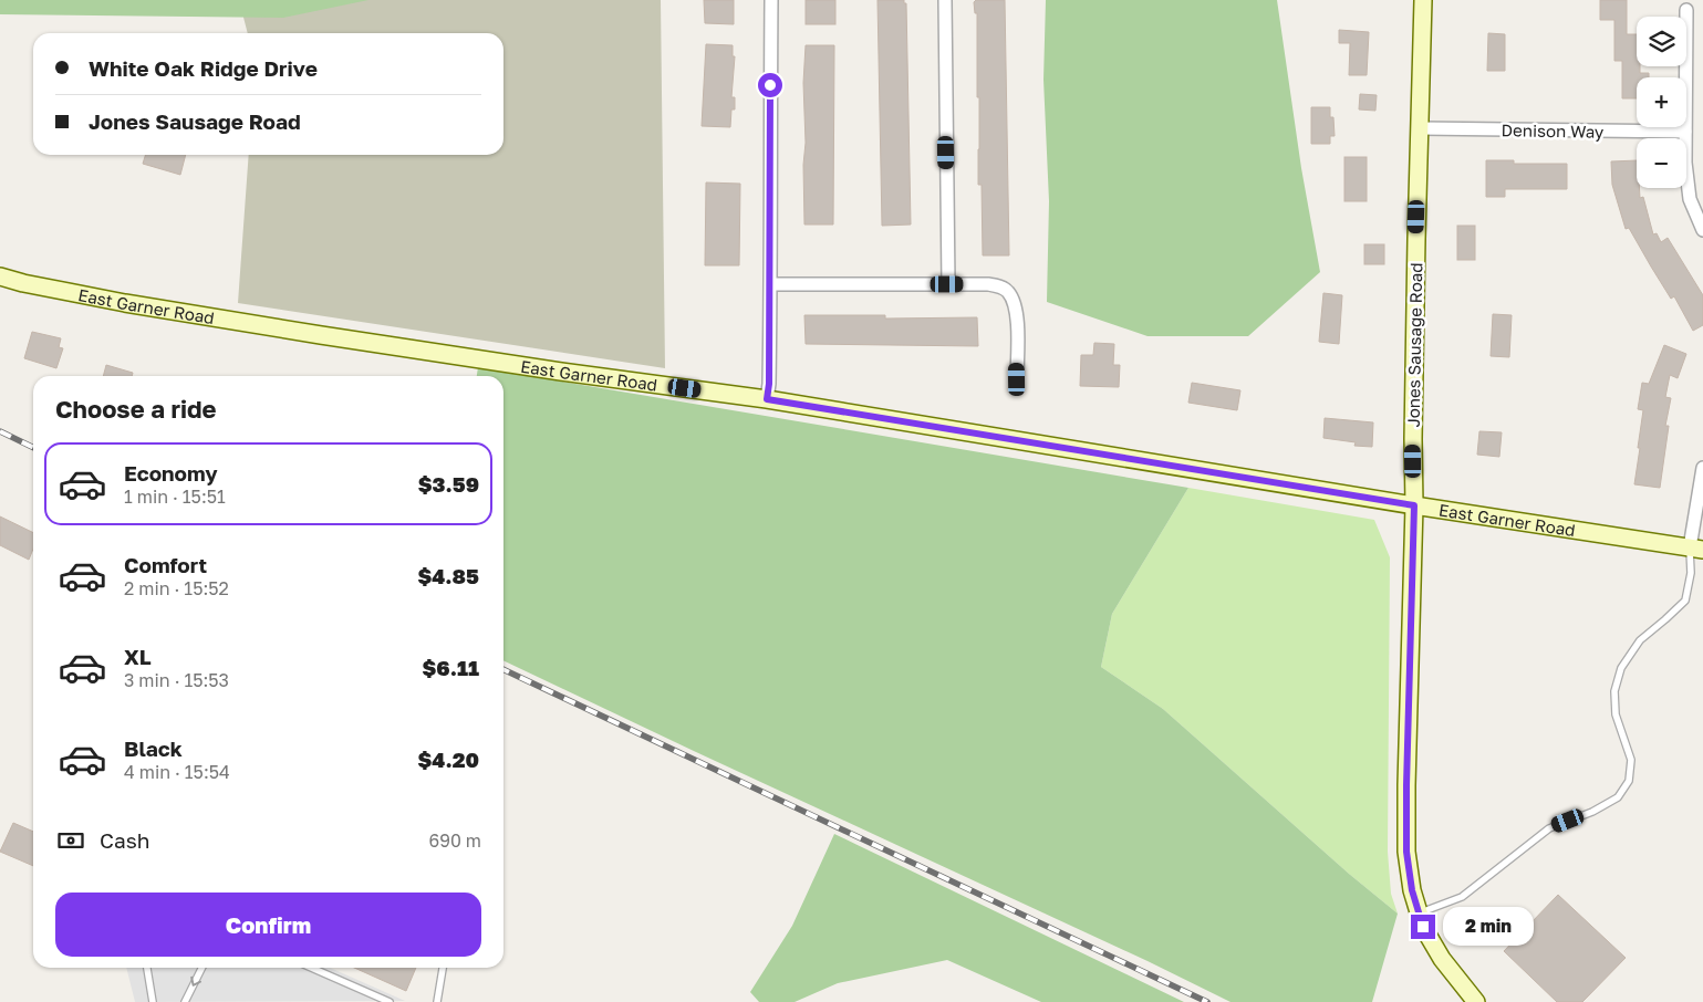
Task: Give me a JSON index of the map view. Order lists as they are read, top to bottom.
{
  "streets": {
    "main road": ["East Garner Road", "Jones Sausage Road"],
    "street": ["Denison Way"]
  },
  "crossings": [
    ["Denison Way", "Jones Sausage Road"],
    ["East Garner Road", "Jones Sausage Road"]
  ],
  "page": {
    "map_buttons": ["+", "−"],
    "banner": ["White Oak Ridge Drive", "Jones Sausage Road"],
    "heading": "Choose a ride",
    "list": [
      {
        "name": "Economy",
        "note": "1 min · 15:51",
        "value": "$3.59"
      },
      {
        "name": "Comfort",
        "note": "2 min · 15:52",
        "value": "$4.85"
      },
      {
        "name": "XL",
        "note": "3 min · 15:53",
        "value": "$6.11"
      },
      {
        "name": "Black",
        "note": "4 min · 15:54",
        "value": "$4.20"
      }
    ],
    "pay": ["Cash", "690 m"],
    "buttons": "Confirm",
    "bubble": "2 min"
  }
}
